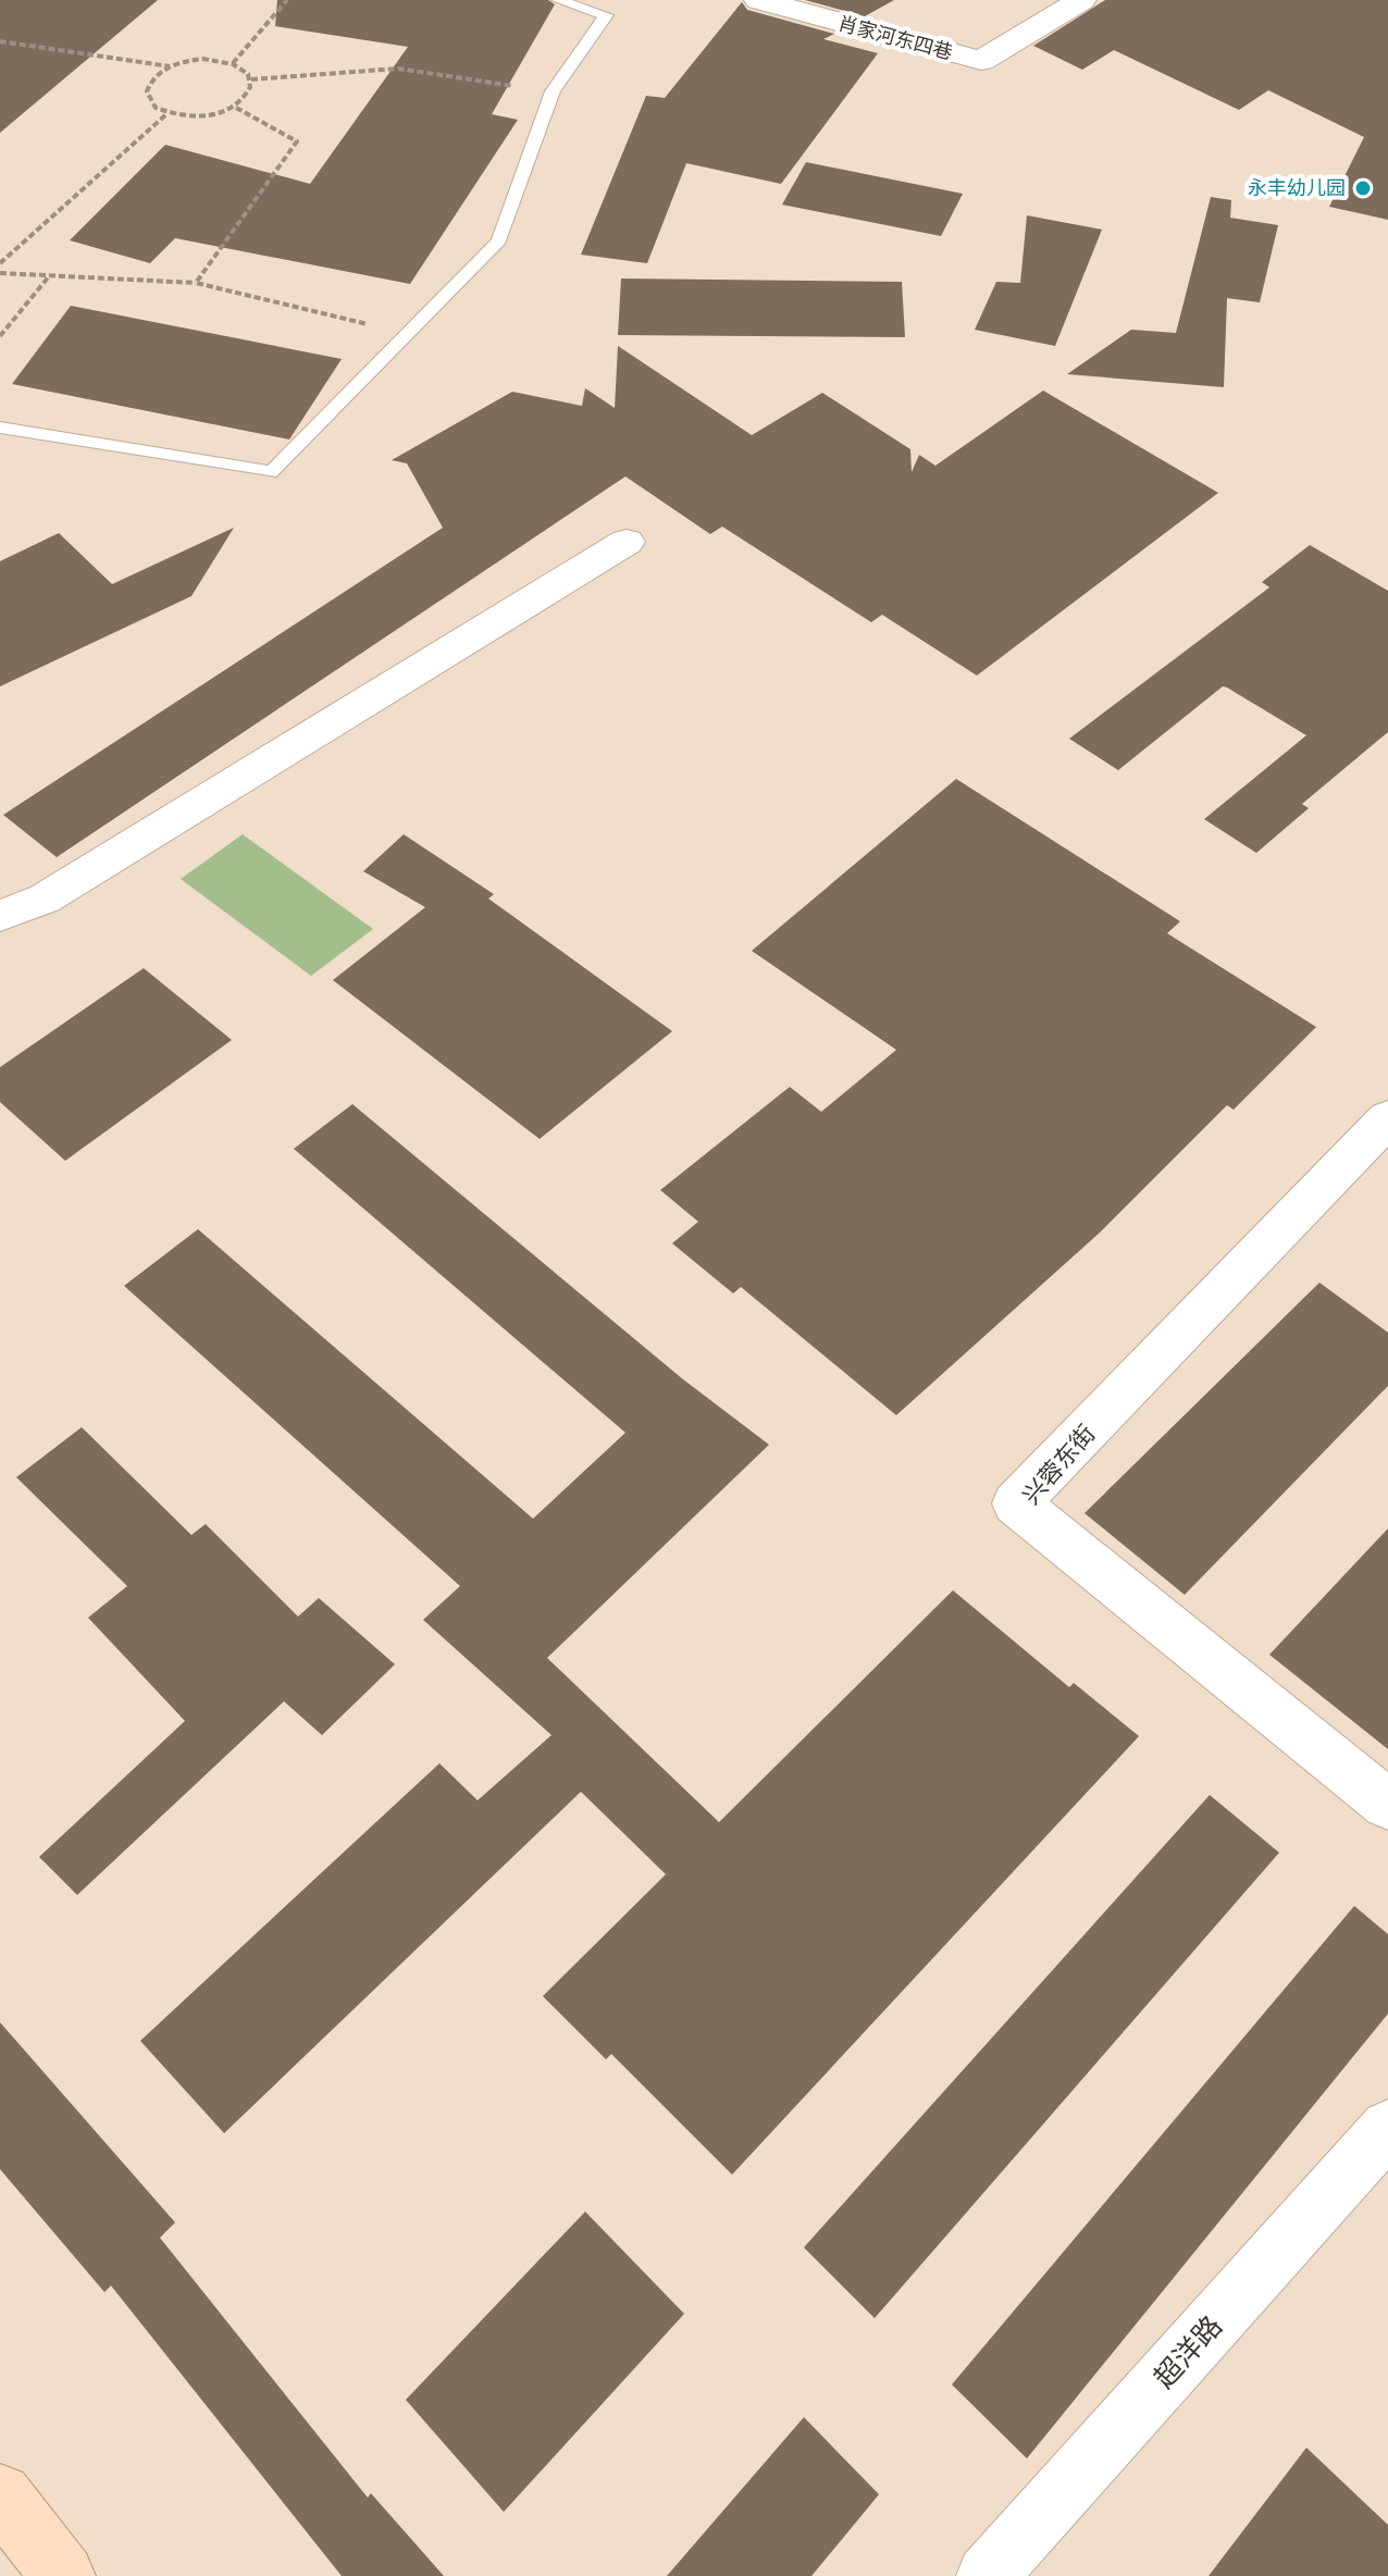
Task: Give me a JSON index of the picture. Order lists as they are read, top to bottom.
{
  "streets": {
    "street": ["肖家河东四巷", "兴蓉东街", "超洋路"]
  },
  "places": ["永丰幼儿园"]
}
